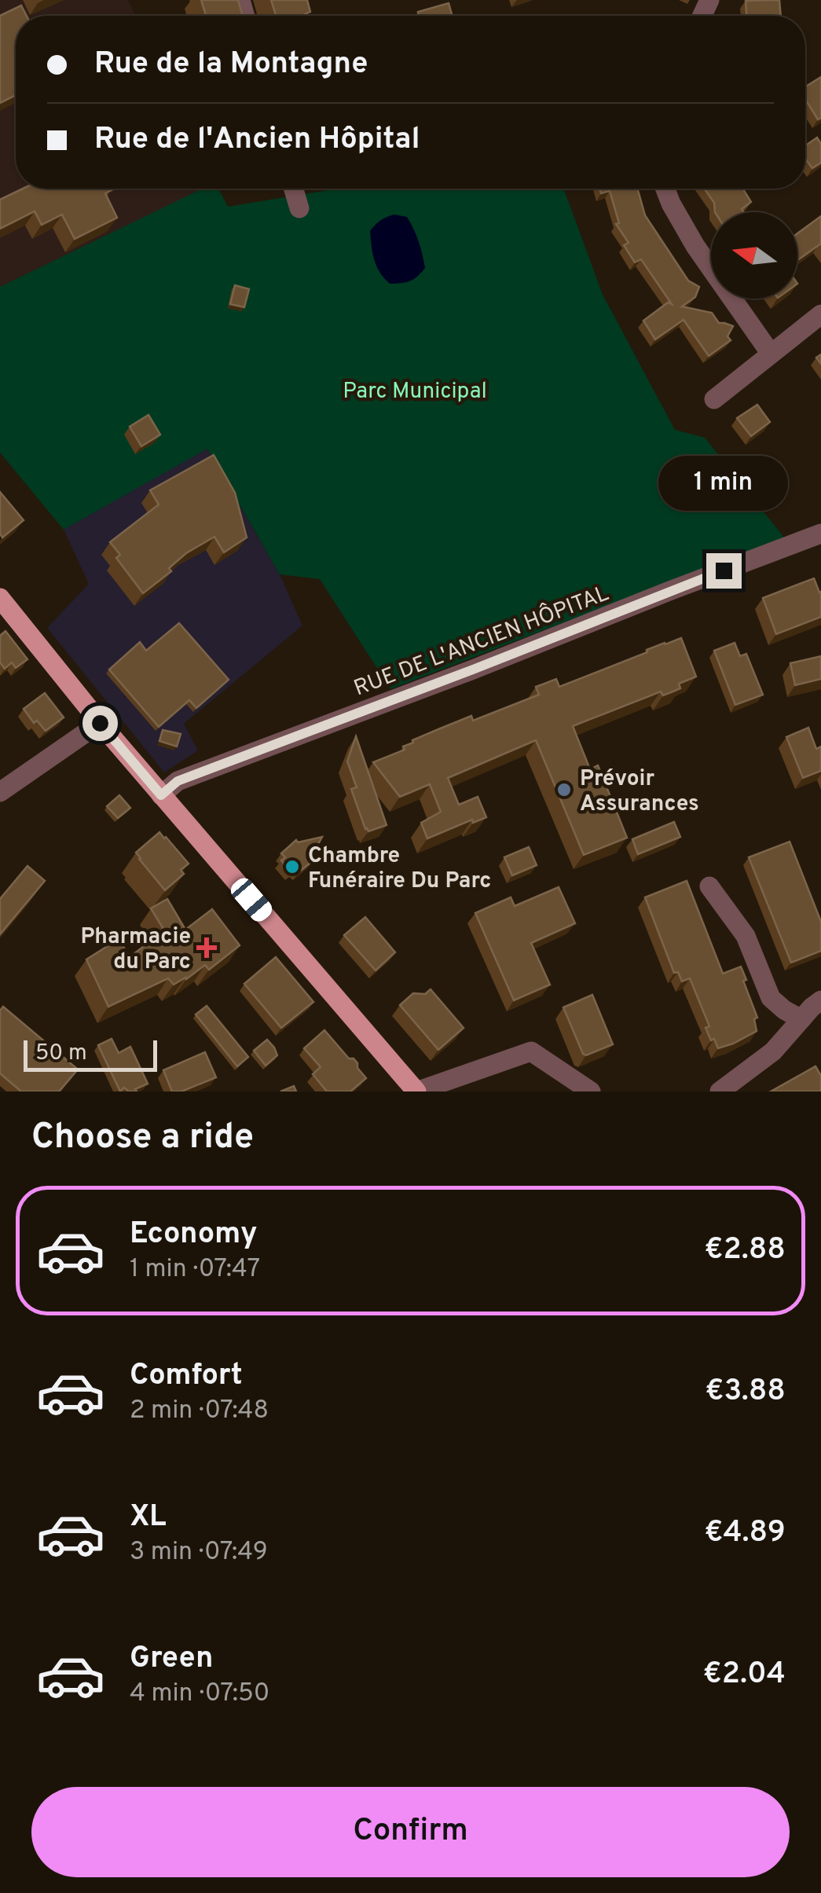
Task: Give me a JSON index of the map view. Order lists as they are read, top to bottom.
{
  "streets": {
    "street": ["RUE DE L'ANCIEN HÔPITAL"]
  },
  "parks": ["Parc Municipal"],
  "places": {
    "other": ["Prévoir Assurances", "Chambre Funéraire Du Parc"],
    "health": ["Pharmacie du Parc"]
  },
  "scale_bar": "50 m",
  "north": "left",
  "page": {
    "banner": ["Rue de la Montagne", "Rue de l'Ancien Hôpital"],
    "bubble": "1 min",
    "scale": "50 m",
    "heading": "Choose a ride",
    "list": [
      {
        "name": "Economy",
        "note": "1 min · 07:47",
        "value": "€2.88"
      },
      {
        "name": "Comfort",
        "note": "2 min · 07:48",
        "value": "€3.88"
      },
      {
        "name": "XL",
        "note": "3 min · 07:49",
        "value": "€4.89"
      },
      {
        "name": "Green",
        "note": "4 min · 07:50",
        "value": "€2.04"
      }
    ],
    "buttons": "Confirm"
  }
}
